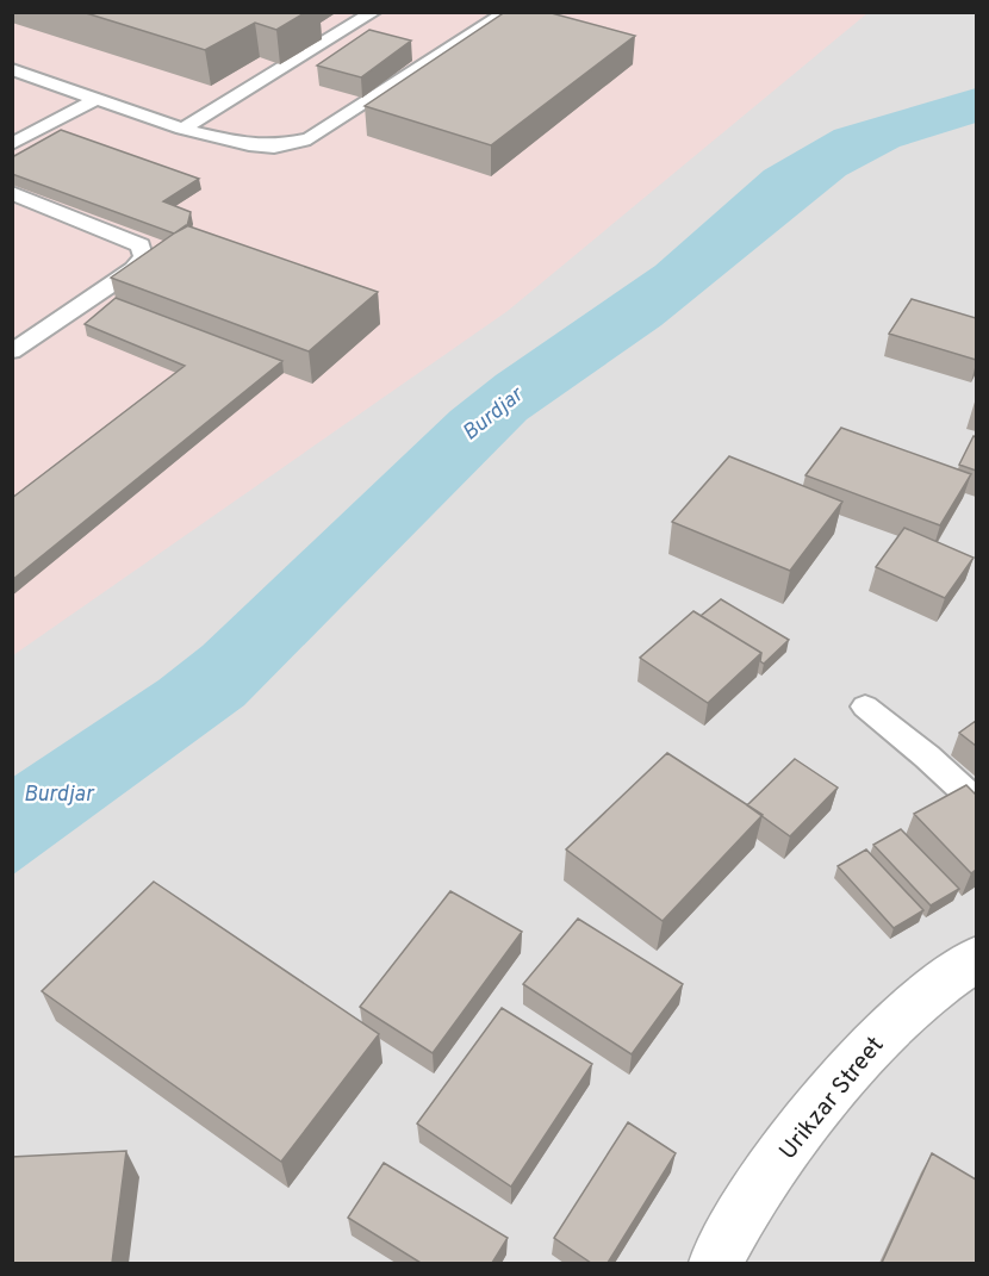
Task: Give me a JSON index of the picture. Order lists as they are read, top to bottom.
{
  "streets": {
    "street": ["Urikzar Street"]
  },
  "water": ["Burdjar"]
}
